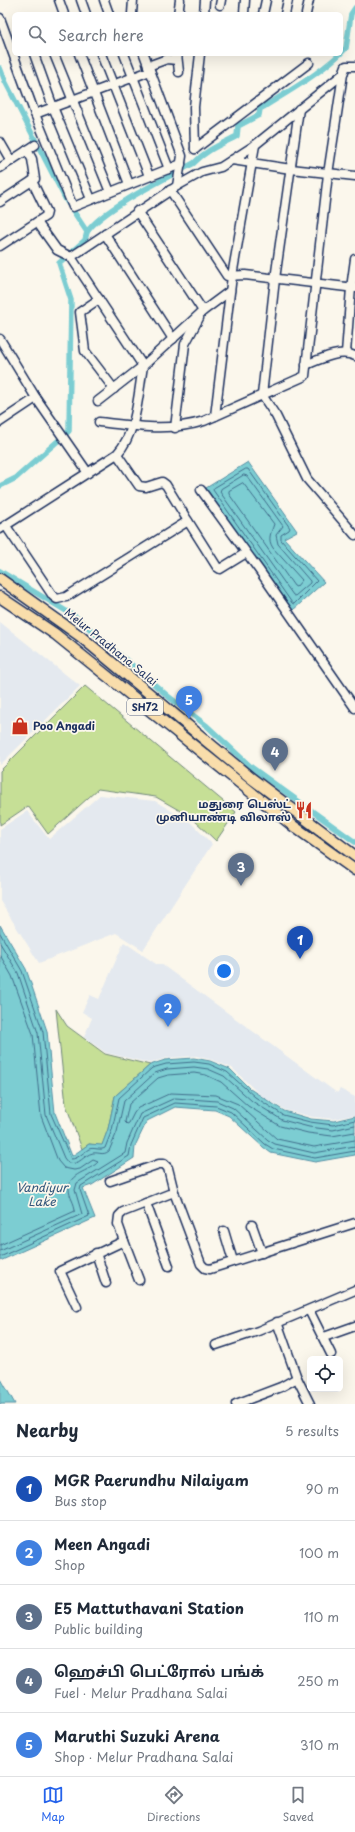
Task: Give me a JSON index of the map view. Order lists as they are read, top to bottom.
{
  "streets": {
    "main road": ["Melur Pradhana Salai", "SH72"]
  },
  "water": ["Vandiyur Lake"],
  "places": {
    "shop": ["Poo Angadi"],
    "restaurant": ["மதுரை பெஸ்ட் முனியாண்டி விலாஸ்"]
  },
  "page": {
    "search": "Search here",
    "pins": [
      "5",
      "4",
      "3",
      "1",
      "2"
    ],
    "heading": ["Nearby", "5 results"],
    "list": [
      {
        "mark": "1",
        "name": "MGR Paerundhu Nilaiyam",
        "note": "Bus stop",
        "value": "90 m"
      },
      {
        "mark": "2",
        "name": "Meen Angadi",
        "note": "Shop",
        "value": "100 m"
      },
      {
        "mark": "3",
        "name": "E5 Mattuthavani Station",
        "note": "Public building",
        "value": "110 m"
      },
      {
        "mark": "4",
        "name": "ஹெச்பி பெட்ரோல் பங்க்",
        "note": "Fuel · Melur Pradhana Salai",
        "value": "250 m"
      },
      {
        "mark": "5",
        "name": "Maruthi Suzuki Arena",
        "note": "Shop · Melur Pradhana Salai",
        "value": "310 m"
      }
    ],
    "nav": ["Map", "Directions", "Saved"]
  }
}
